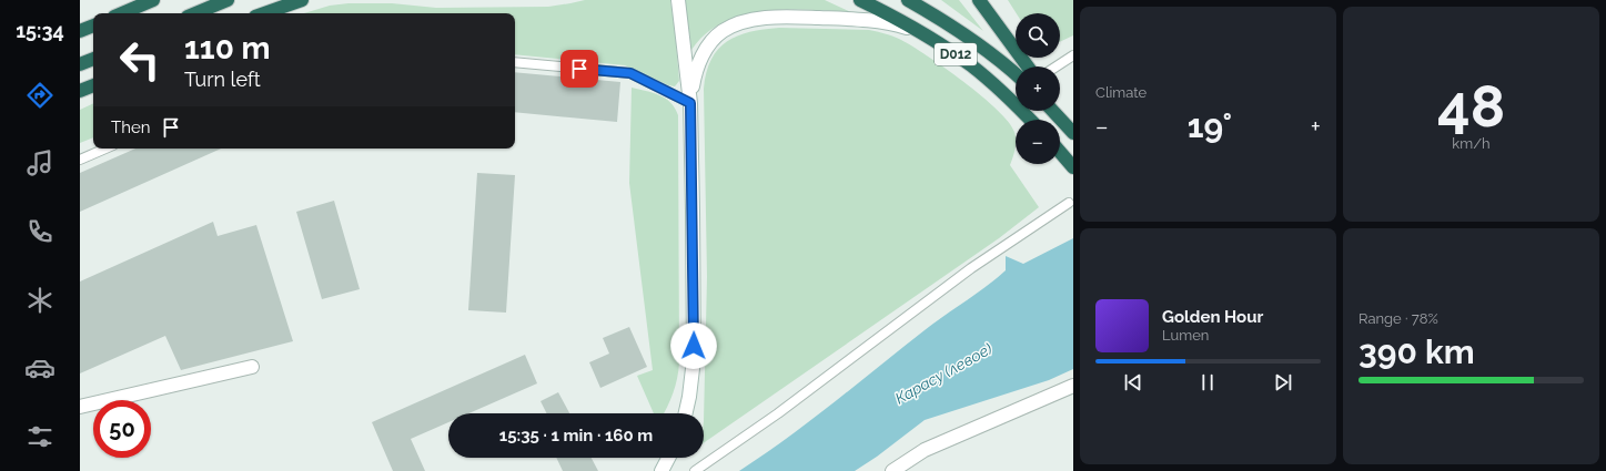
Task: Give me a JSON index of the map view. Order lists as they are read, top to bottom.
{
  "streets": {
    "highway": ["D012"]
  },
  "water": ["Карасу (левое)"],
  "page": {
    "tabs": "15:34",
    "tile": [
      "Climate",
      ["48", "km/h"],
      ["Range · 78%", "390 km"]
    ],
    "map_buttons": ["+", "−"],
    "turn": ["110 m", "Turn left"],
    "then": "Then",
    "heat": ["−", "19°", "+"],
    "song": ["Golden Hour", "Lumen"],
    "limit": "50",
    "trip": "15:35 · 1 min · 160 m"
  }
}
